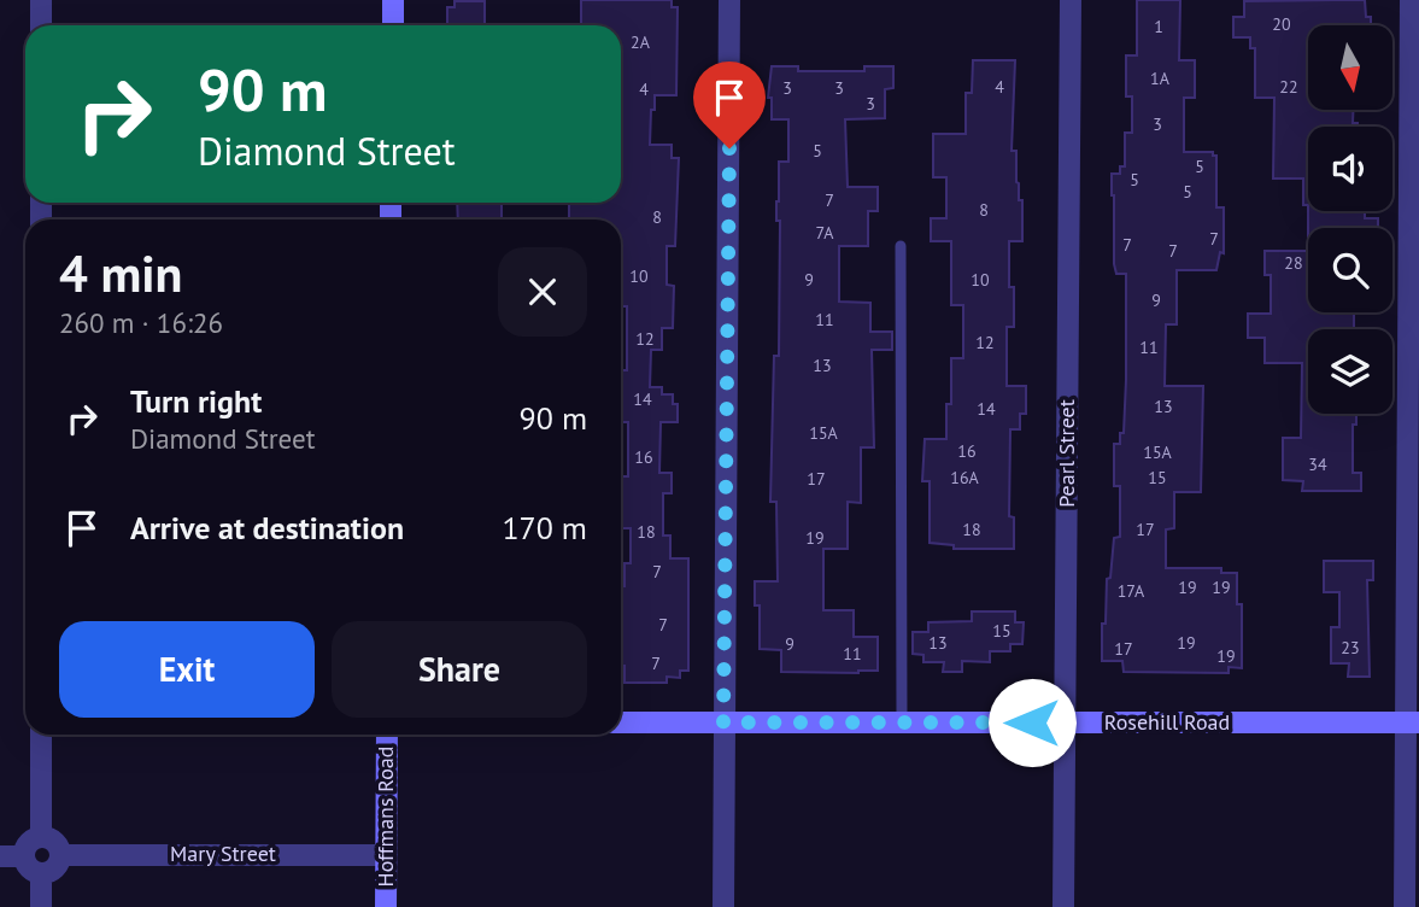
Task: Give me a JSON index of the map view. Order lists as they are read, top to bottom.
{
  "streets": {
    "street": [
      "Pearl Street",
      "Rosehill Road",
      "Hoffmans Road",
      "Mary Street"
    ]
  },
  "crossings": [
    ["Pearl Street", "Rosehill Road"],
    ["Hoffmans Road", "Mary Street"]
  ],
  "house_numbers": [
    "20",
    "1",
    "2A",
    "1A",
    "4",
    "22",
    "3",
    "3",
    "4",
    "3",
    "3",
    "5",
    "5",
    "5",
    "5",
    "7",
    "8",
    "8",
    "7A",
    "7",
    "7",
    "7",
    "28",
    "10",
    "9",
    "10",
    "9",
    "11",
    "12",
    "12",
    "11",
    "13",
    "14",
    "13",
    "14",
    "15A",
    "16",
    "15A",
    "16",
    "34",
    "16A",
    "15",
    "17",
    "18",
    "17",
    "18",
    "19",
    "7",
    "19",
    "19",
    "17A",
    "7",
    "15",
    "13",
    "19",
    "9",
    "23",
    "17",
    "11",
    "19",
    "7"
  ],
  "north": "bottom",
  "page": {
    "turn": ["90 m", "Diamond Street"],
    "heading": ["4 min", "260 m · 16:26"],
    "list": [
      {
        "name": "Turn right",
        "note": "Diamond Street",
        "value": "90 m"
      },
      {
        "name": "Arrive at destination",
        "value": "170 m"
      }
    ],
    "buttons": ["Exit", "Share"]
  }
}
